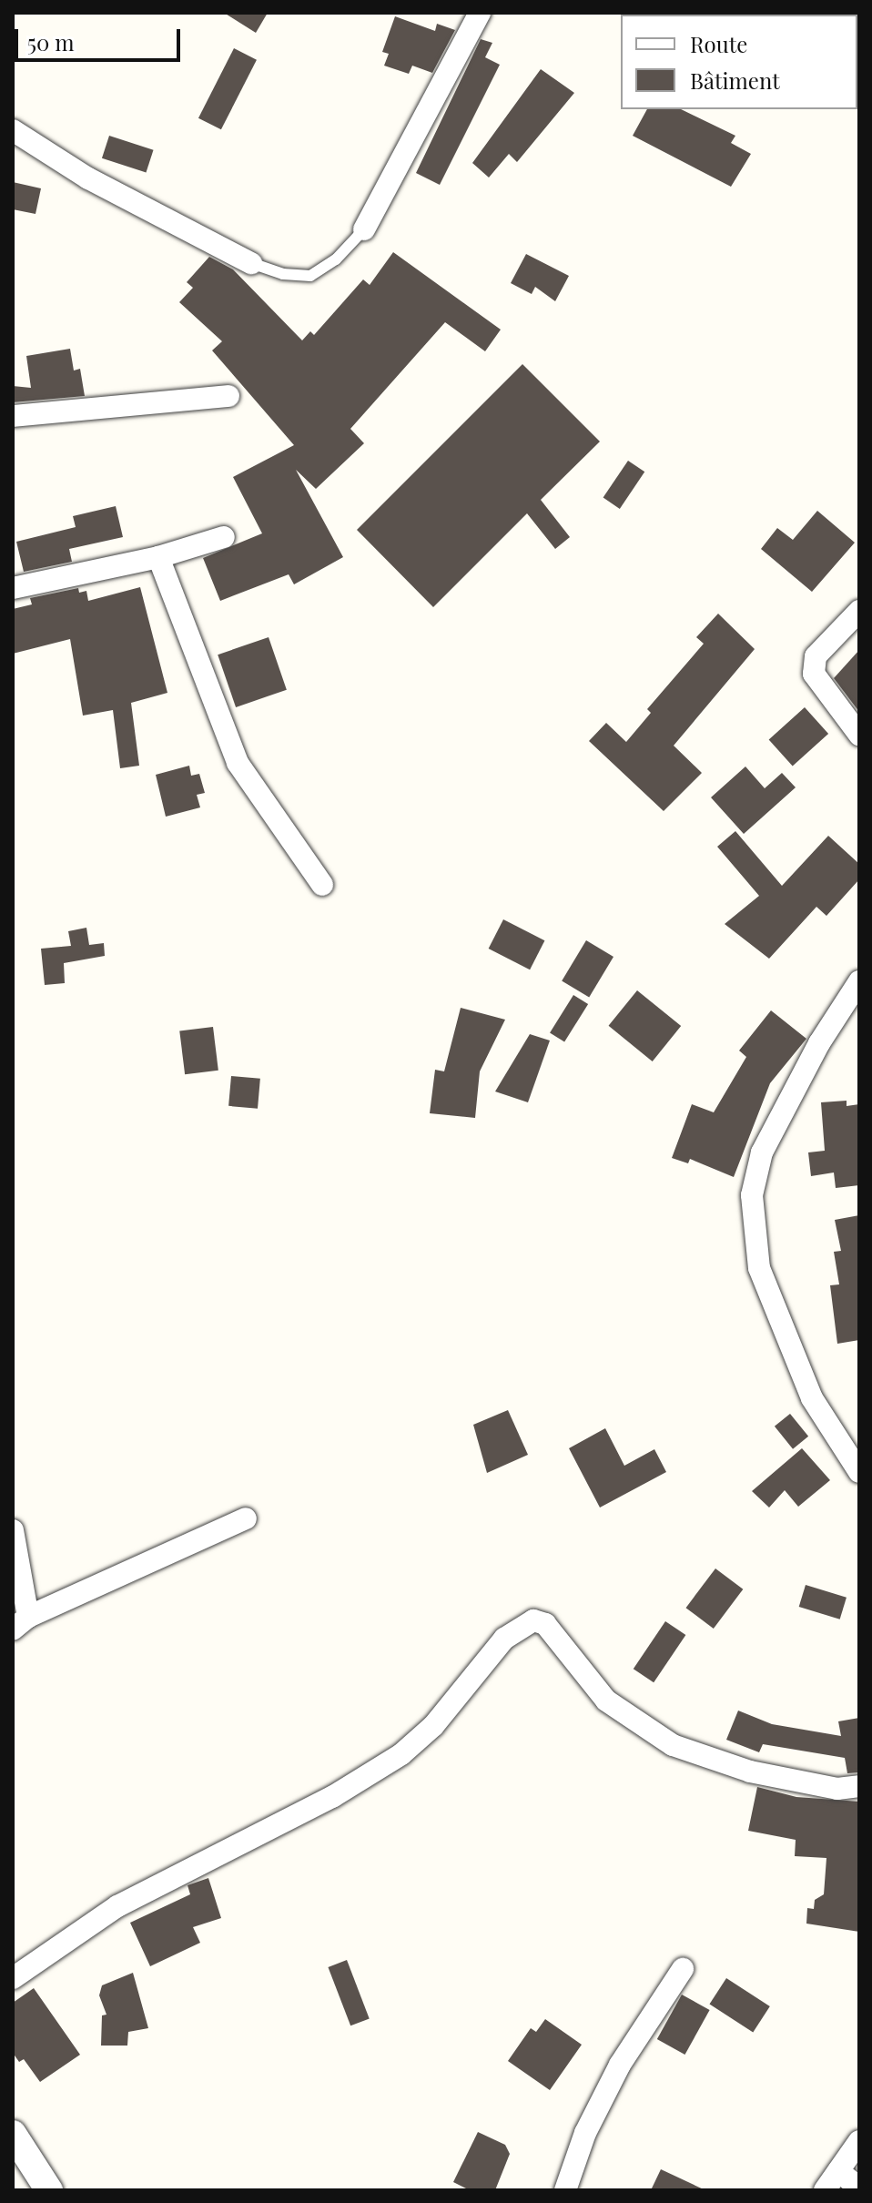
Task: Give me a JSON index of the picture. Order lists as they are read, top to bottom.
{
  "legend": ["Route", "Bâtiment"],
  "scale_bar": "50 m"
}
